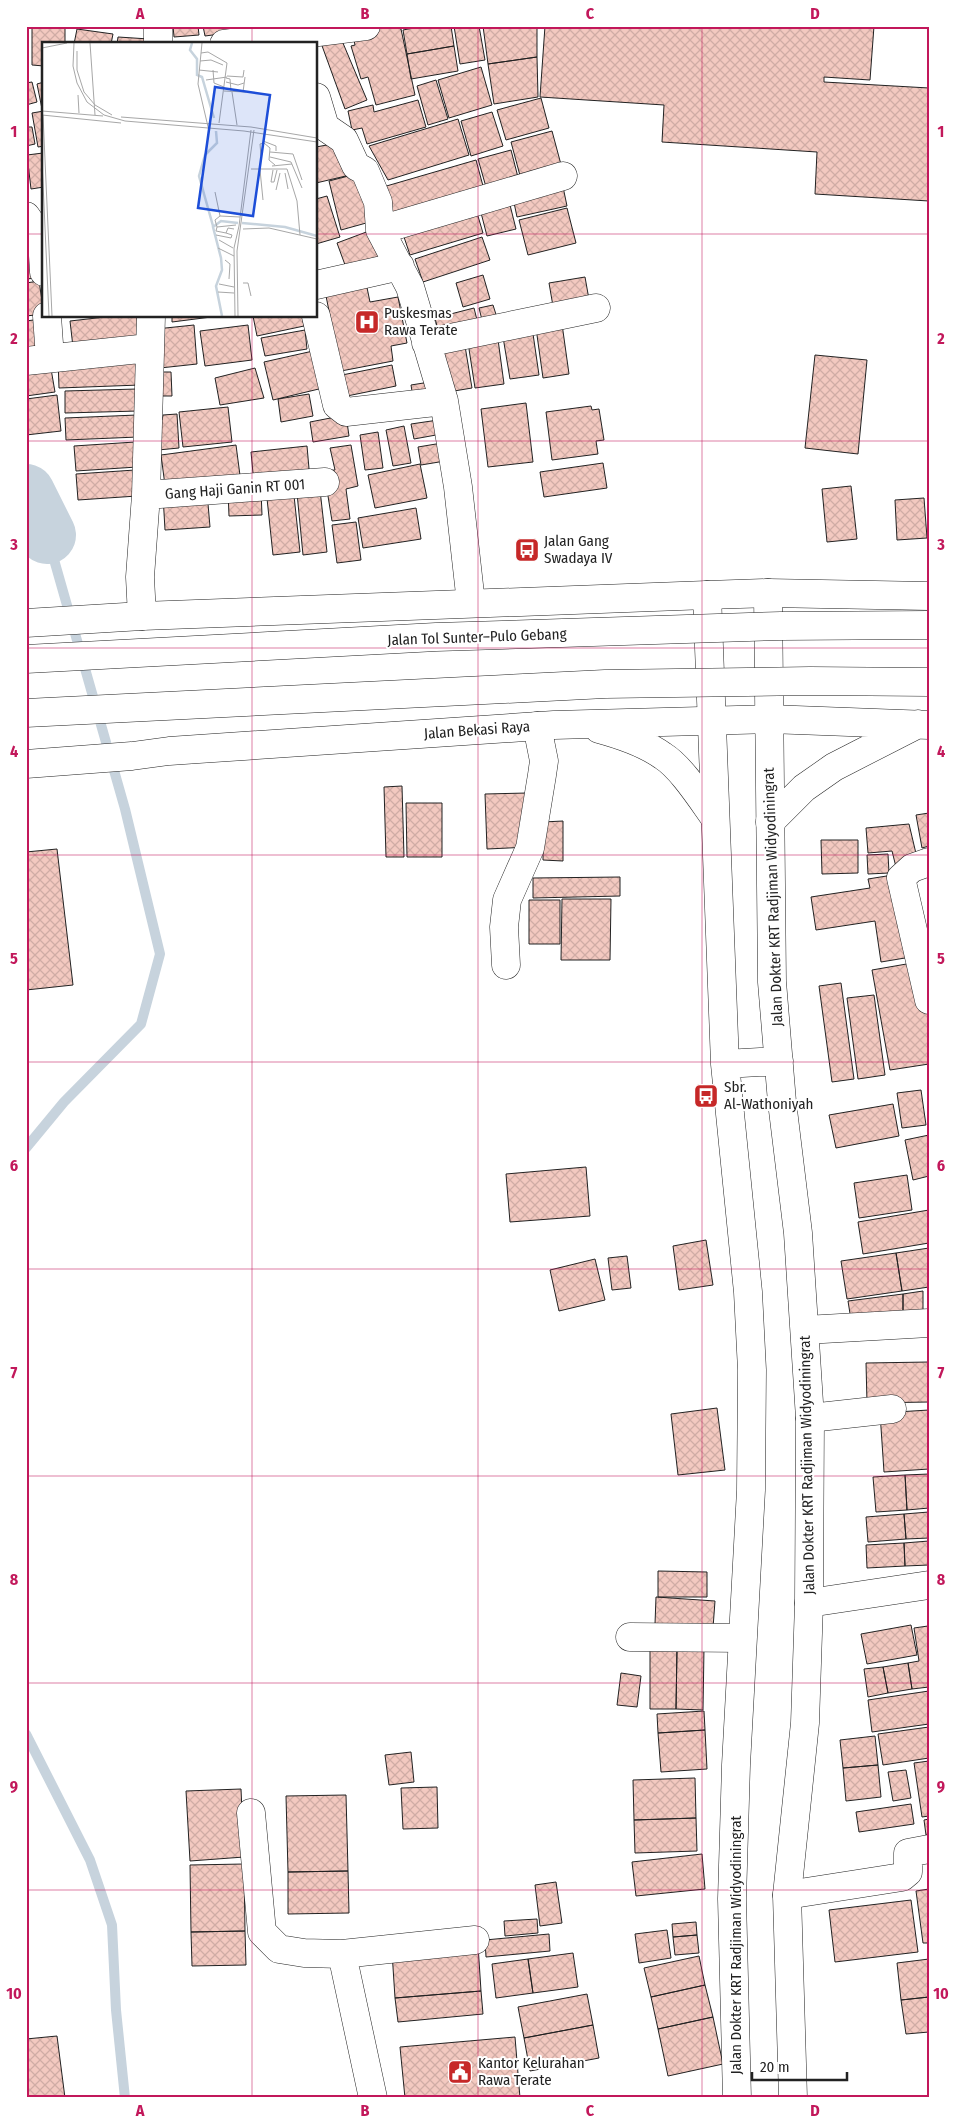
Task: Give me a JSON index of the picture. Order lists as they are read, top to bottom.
{
  "streets": {
    "main road": [
      "Gang Haji Ganin RT 001",
      "Jalan Tol Sunter–Pulo Gebang",
      "Jalan Bekasi Raya",
      "Jalan Dokter KRT Radjiman Widyodiningrat"
    ]
  },
  "crossings": [
    ["Jalan Bekasi Raya", "Jalan Dokter KRT Radjiman Widyodiningrat"]
  ],
  "places": {
    "hospital": ["Puskesmas Rawa Terate"],
    "bus stop": ["Jalan Gang Swadaya IV", "Sbr. Al-Wathoniyah"],
    "public building": ["Kantor Kelurahan Rawa Terate"]
  },
  "scale_bar": "20 m",
  "grid": {
    "columns": [
      "A",
      "B",
      "C",
      "D"
    ],
    "rows": [
      "1",
      "2",
      "3",
      "4",
      "5",
      "6",
      "7",
      "8",
      "9",
      "10"
    ]
  }
}
